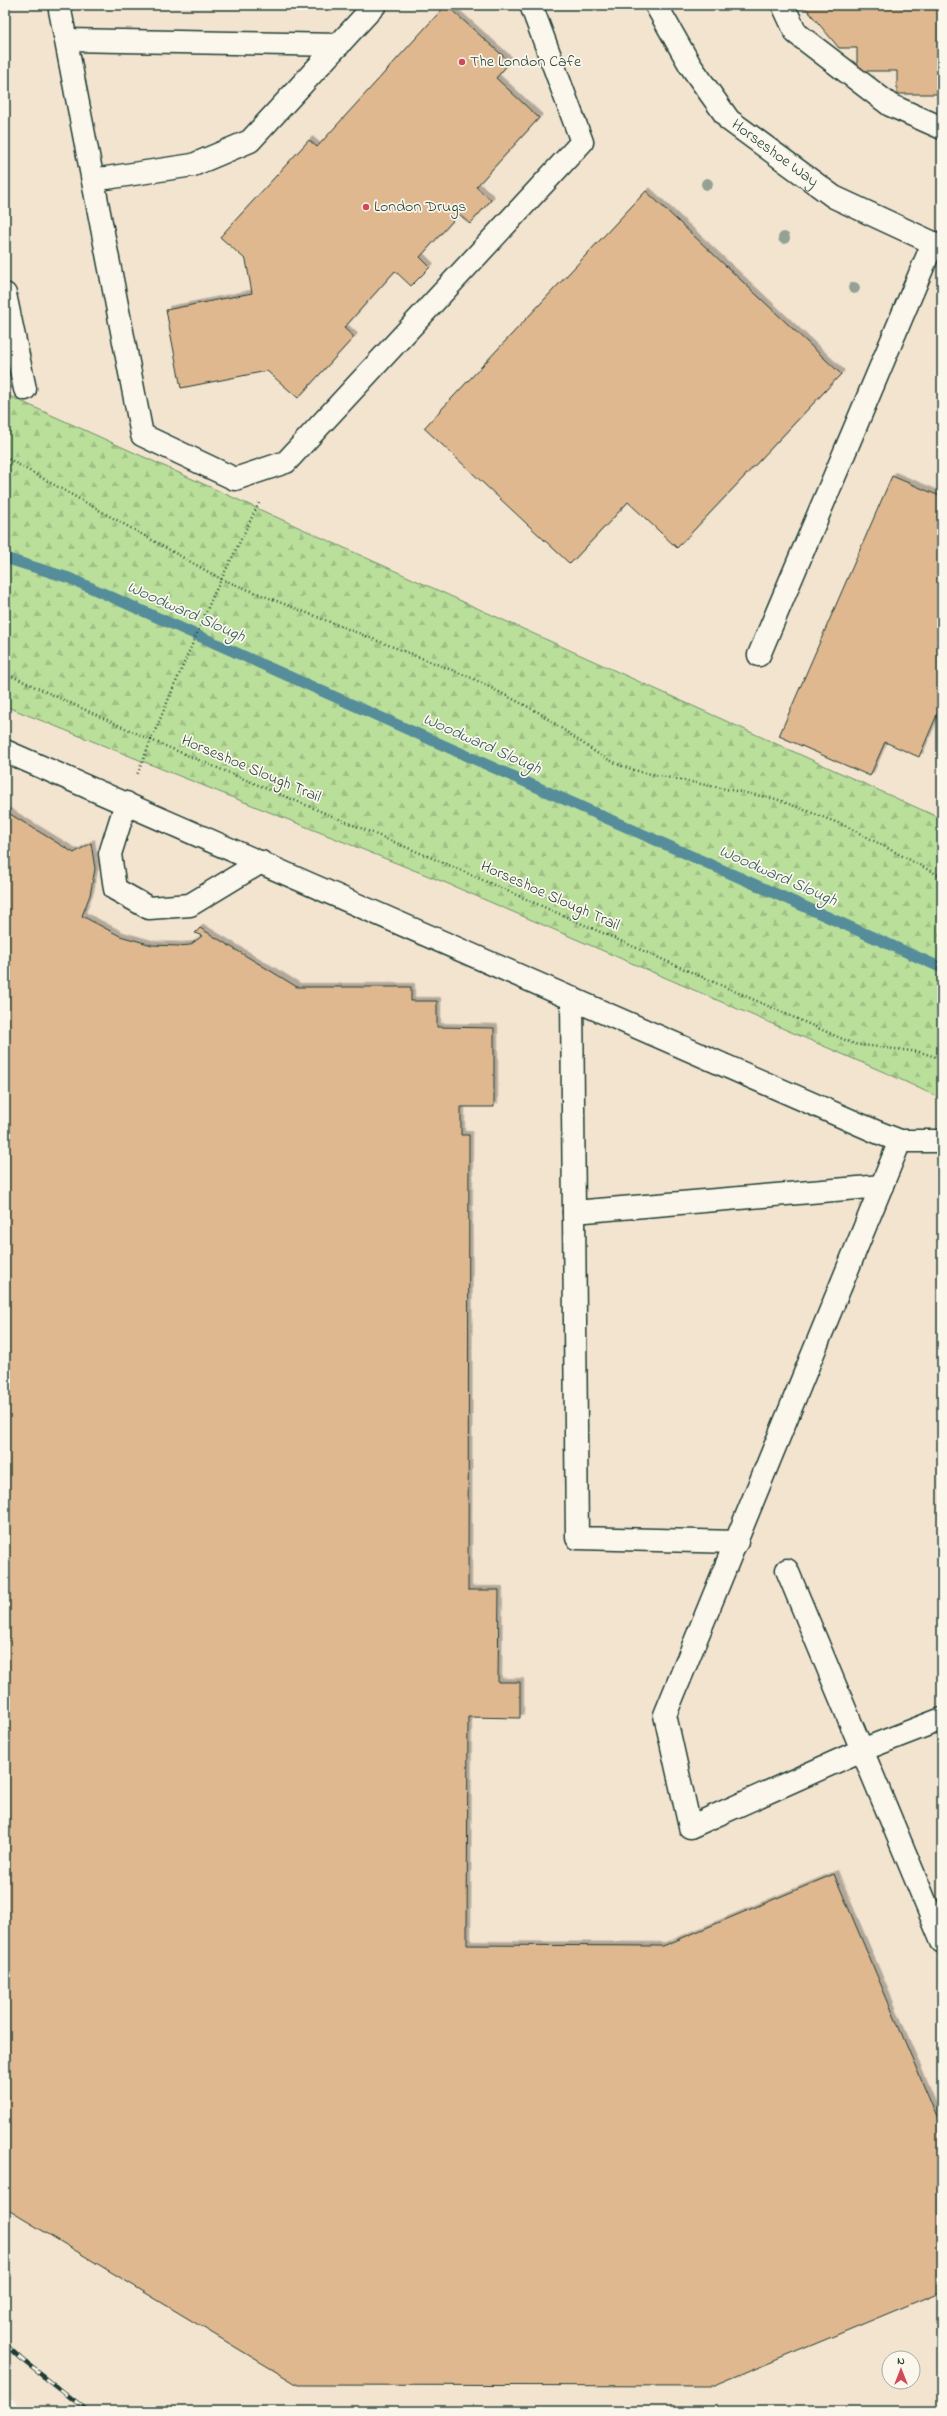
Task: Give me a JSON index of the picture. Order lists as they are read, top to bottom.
{
  "streets": {
    "street": ["Horseshoe Way"],
    "path": ["Horseshoe Slough Trail"]
  },
  "water": ["Woodward Slough"],
  "places": ["The London Cafe", "London Drugs"],
  "north": "top"
}
